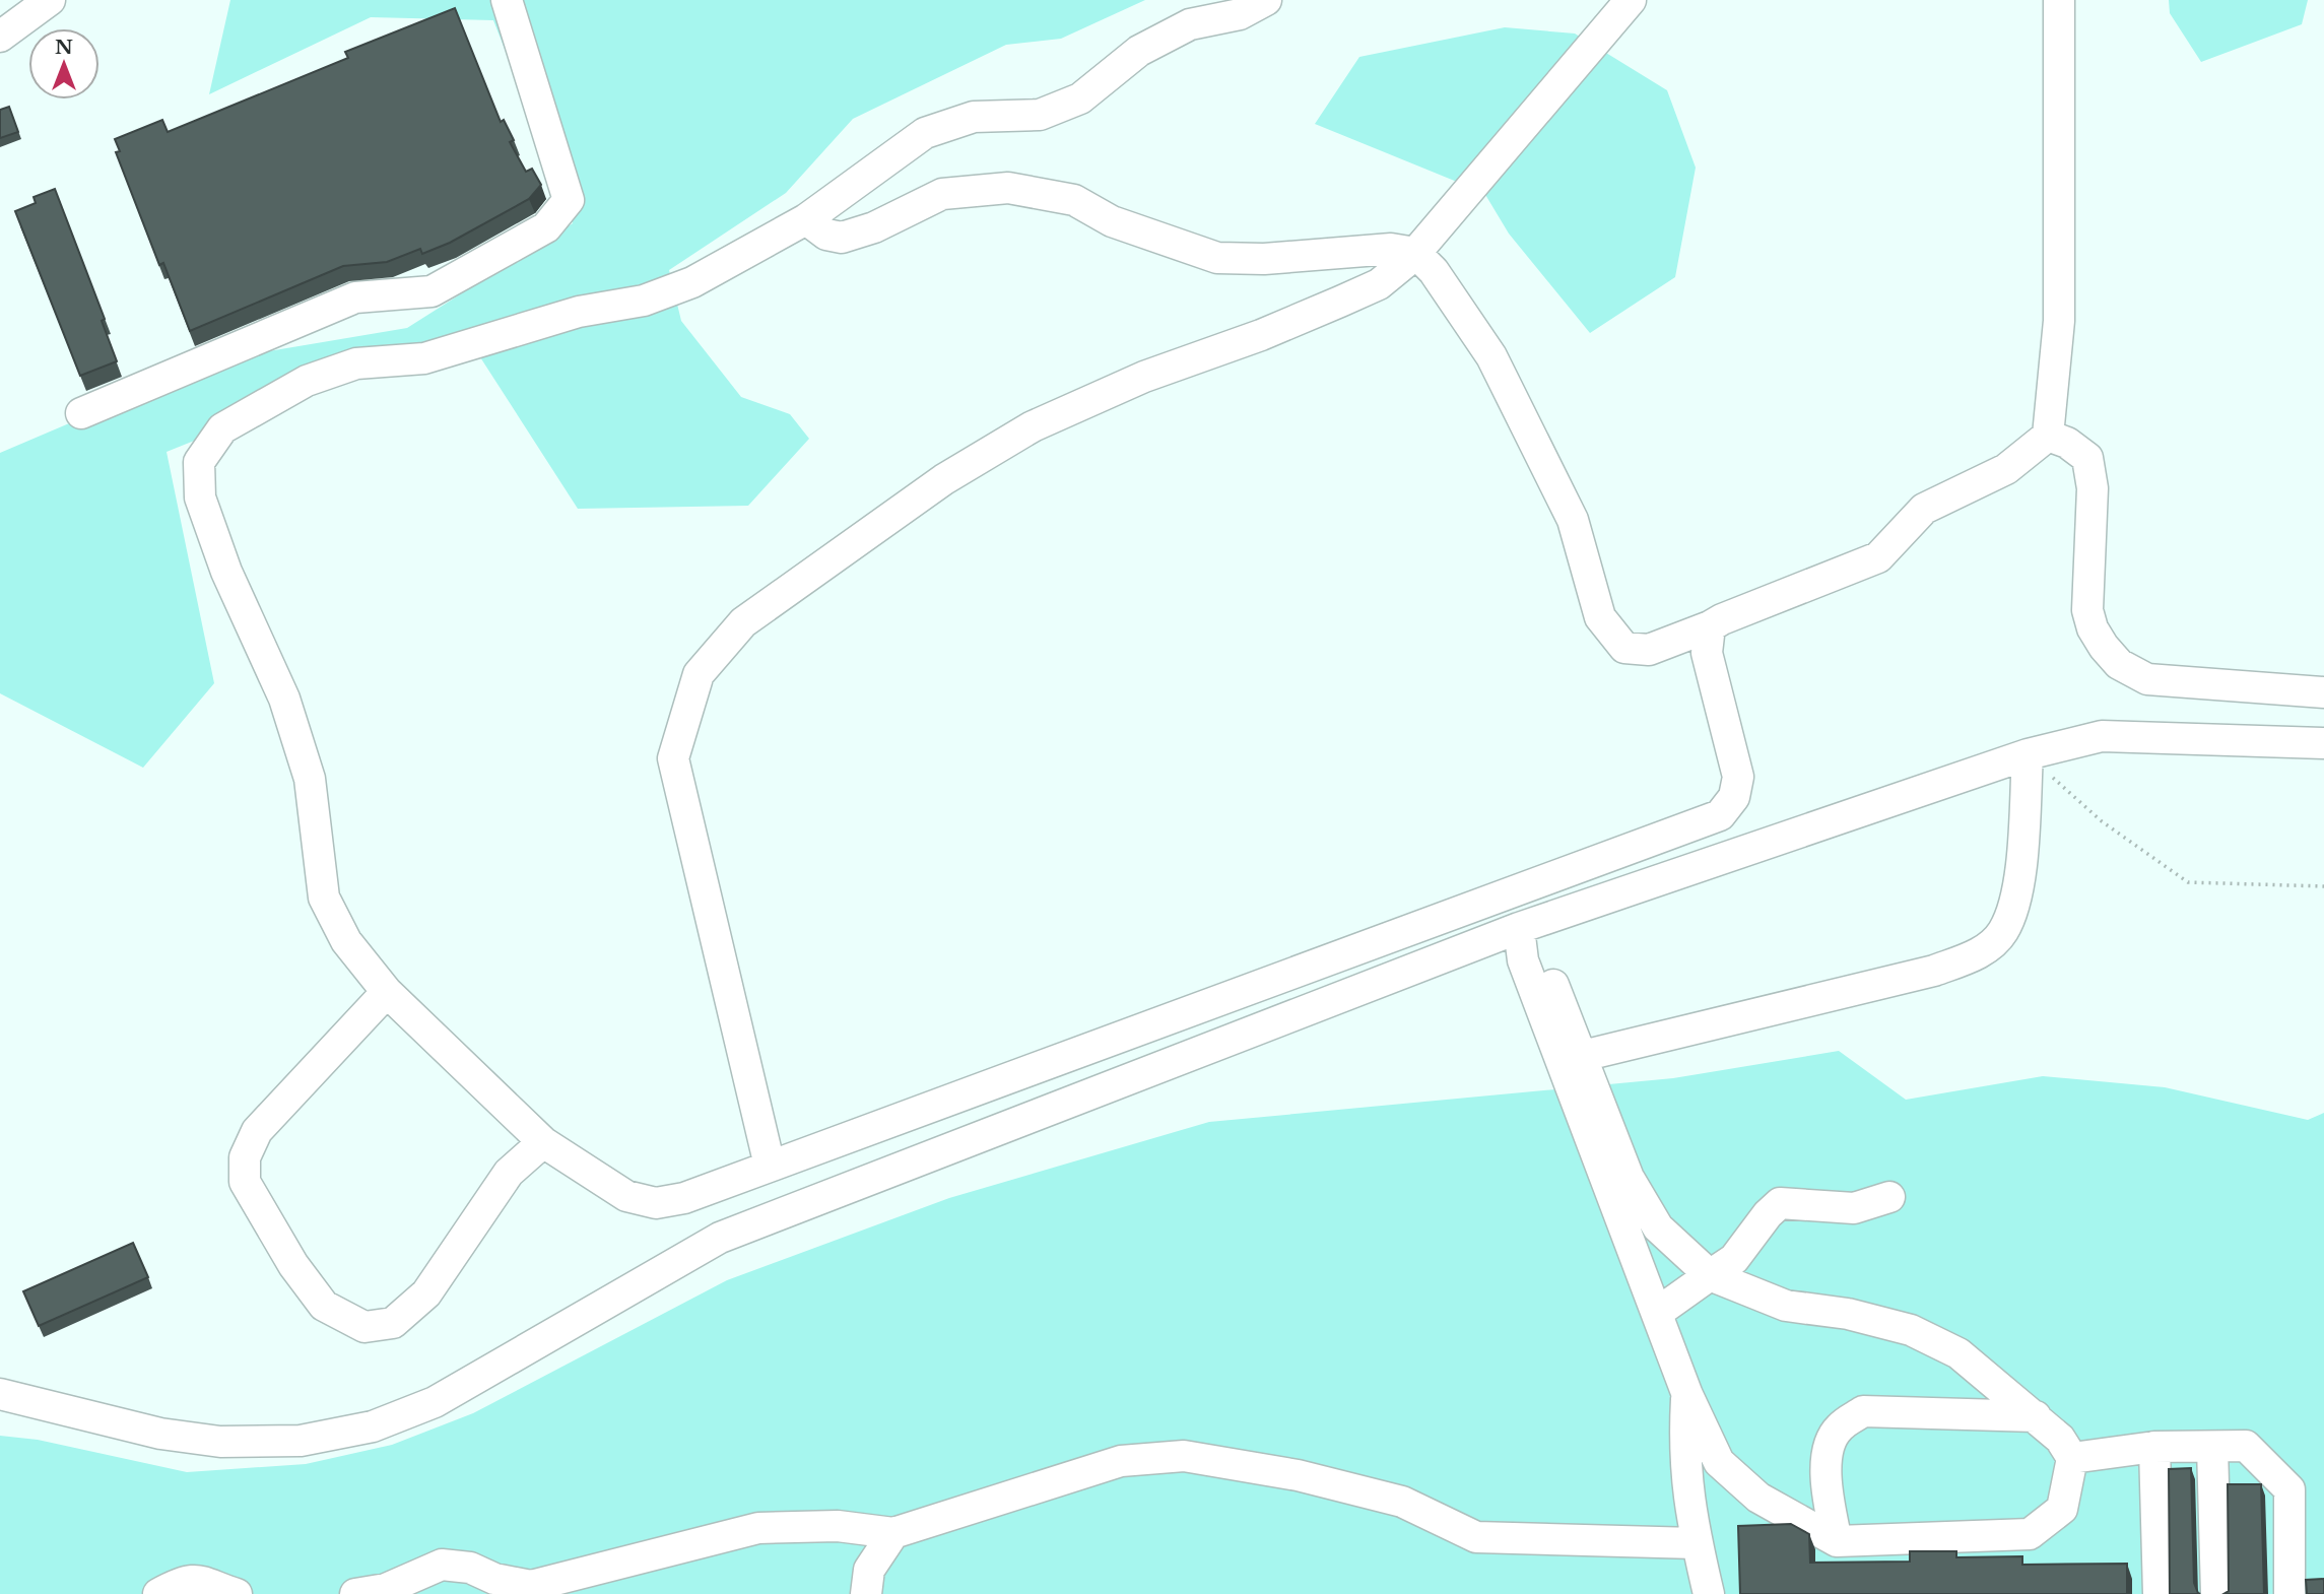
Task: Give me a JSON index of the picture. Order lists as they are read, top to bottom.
{
  "north": "top"
}
